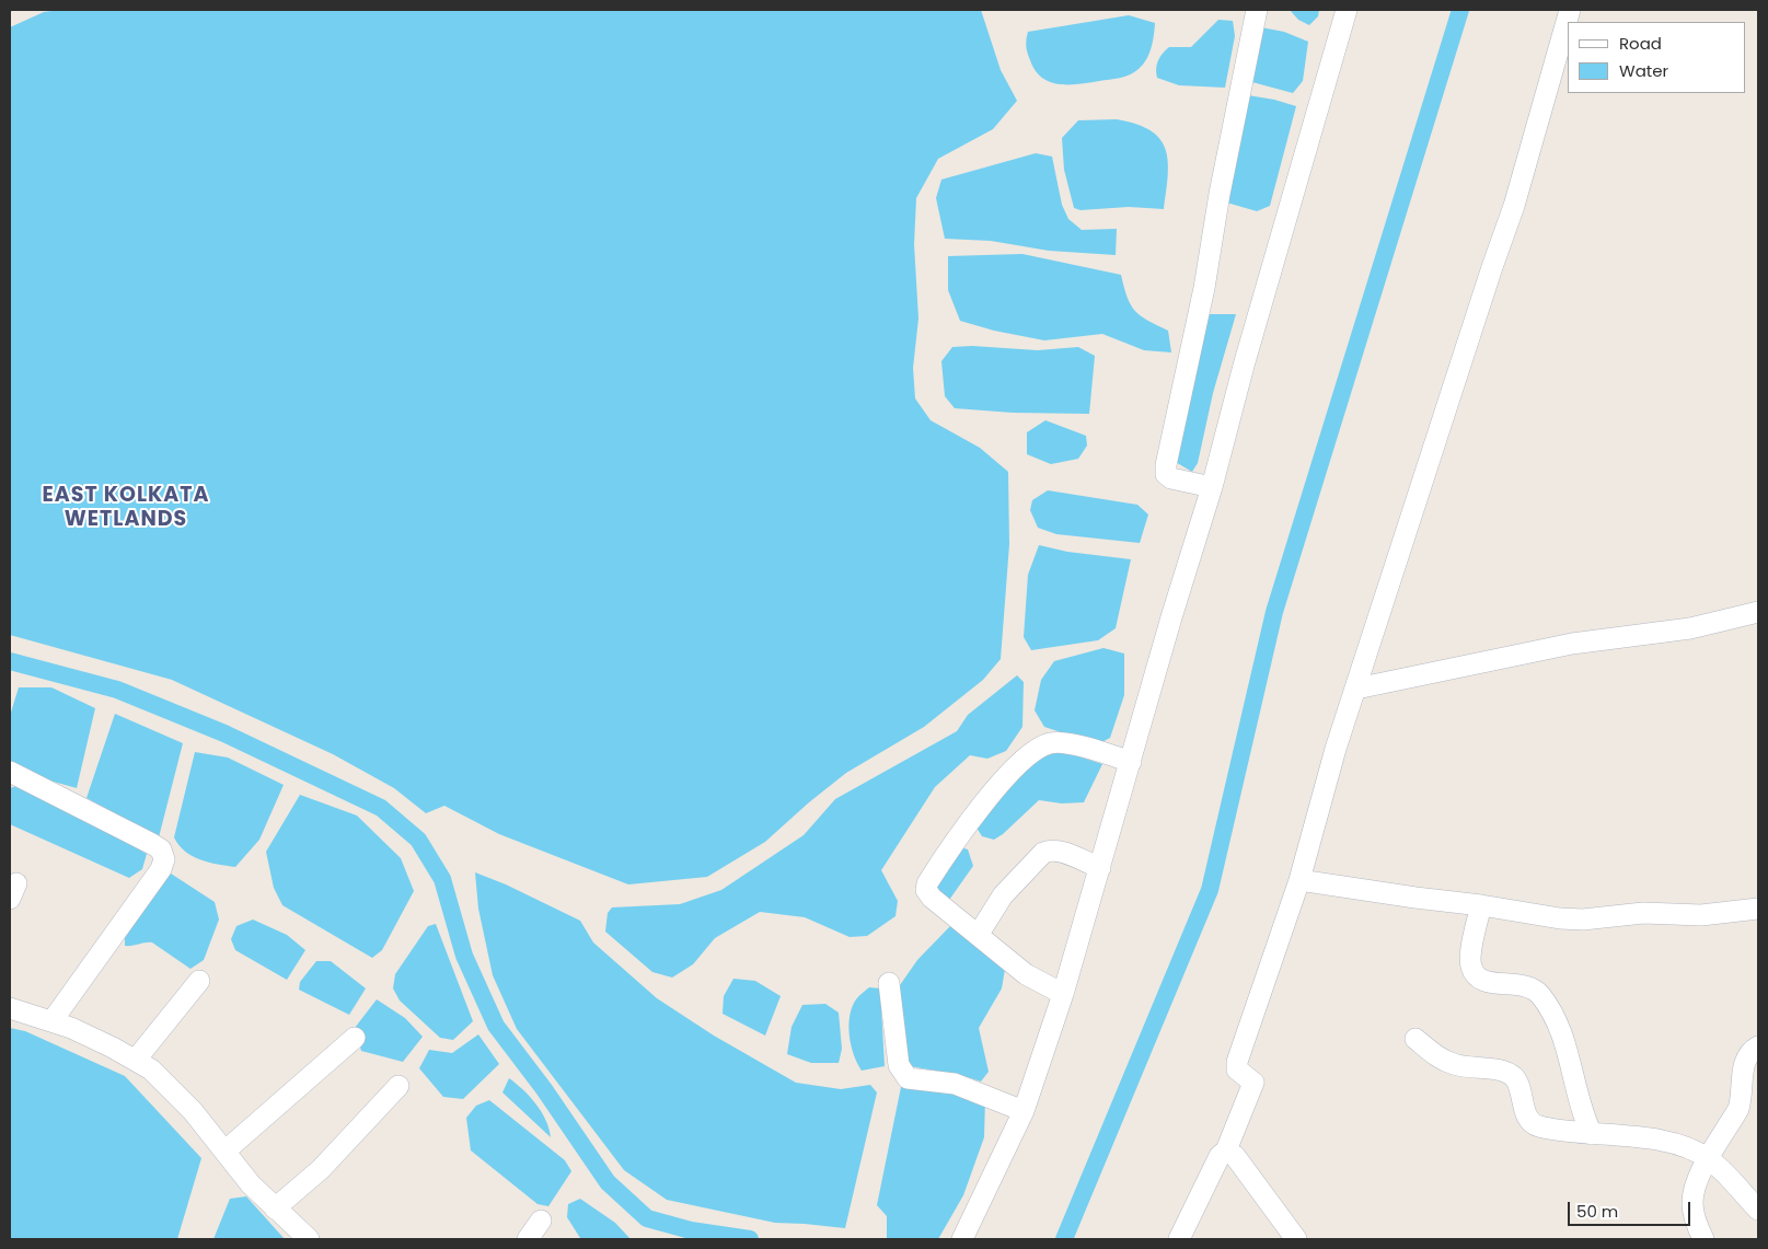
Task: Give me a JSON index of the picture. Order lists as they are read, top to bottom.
{
  "districts": ["EAST KOLKATA WETLANDS"],
  "legend": ["Road", "Water"],
  "scale_bar": "50 m"
}
